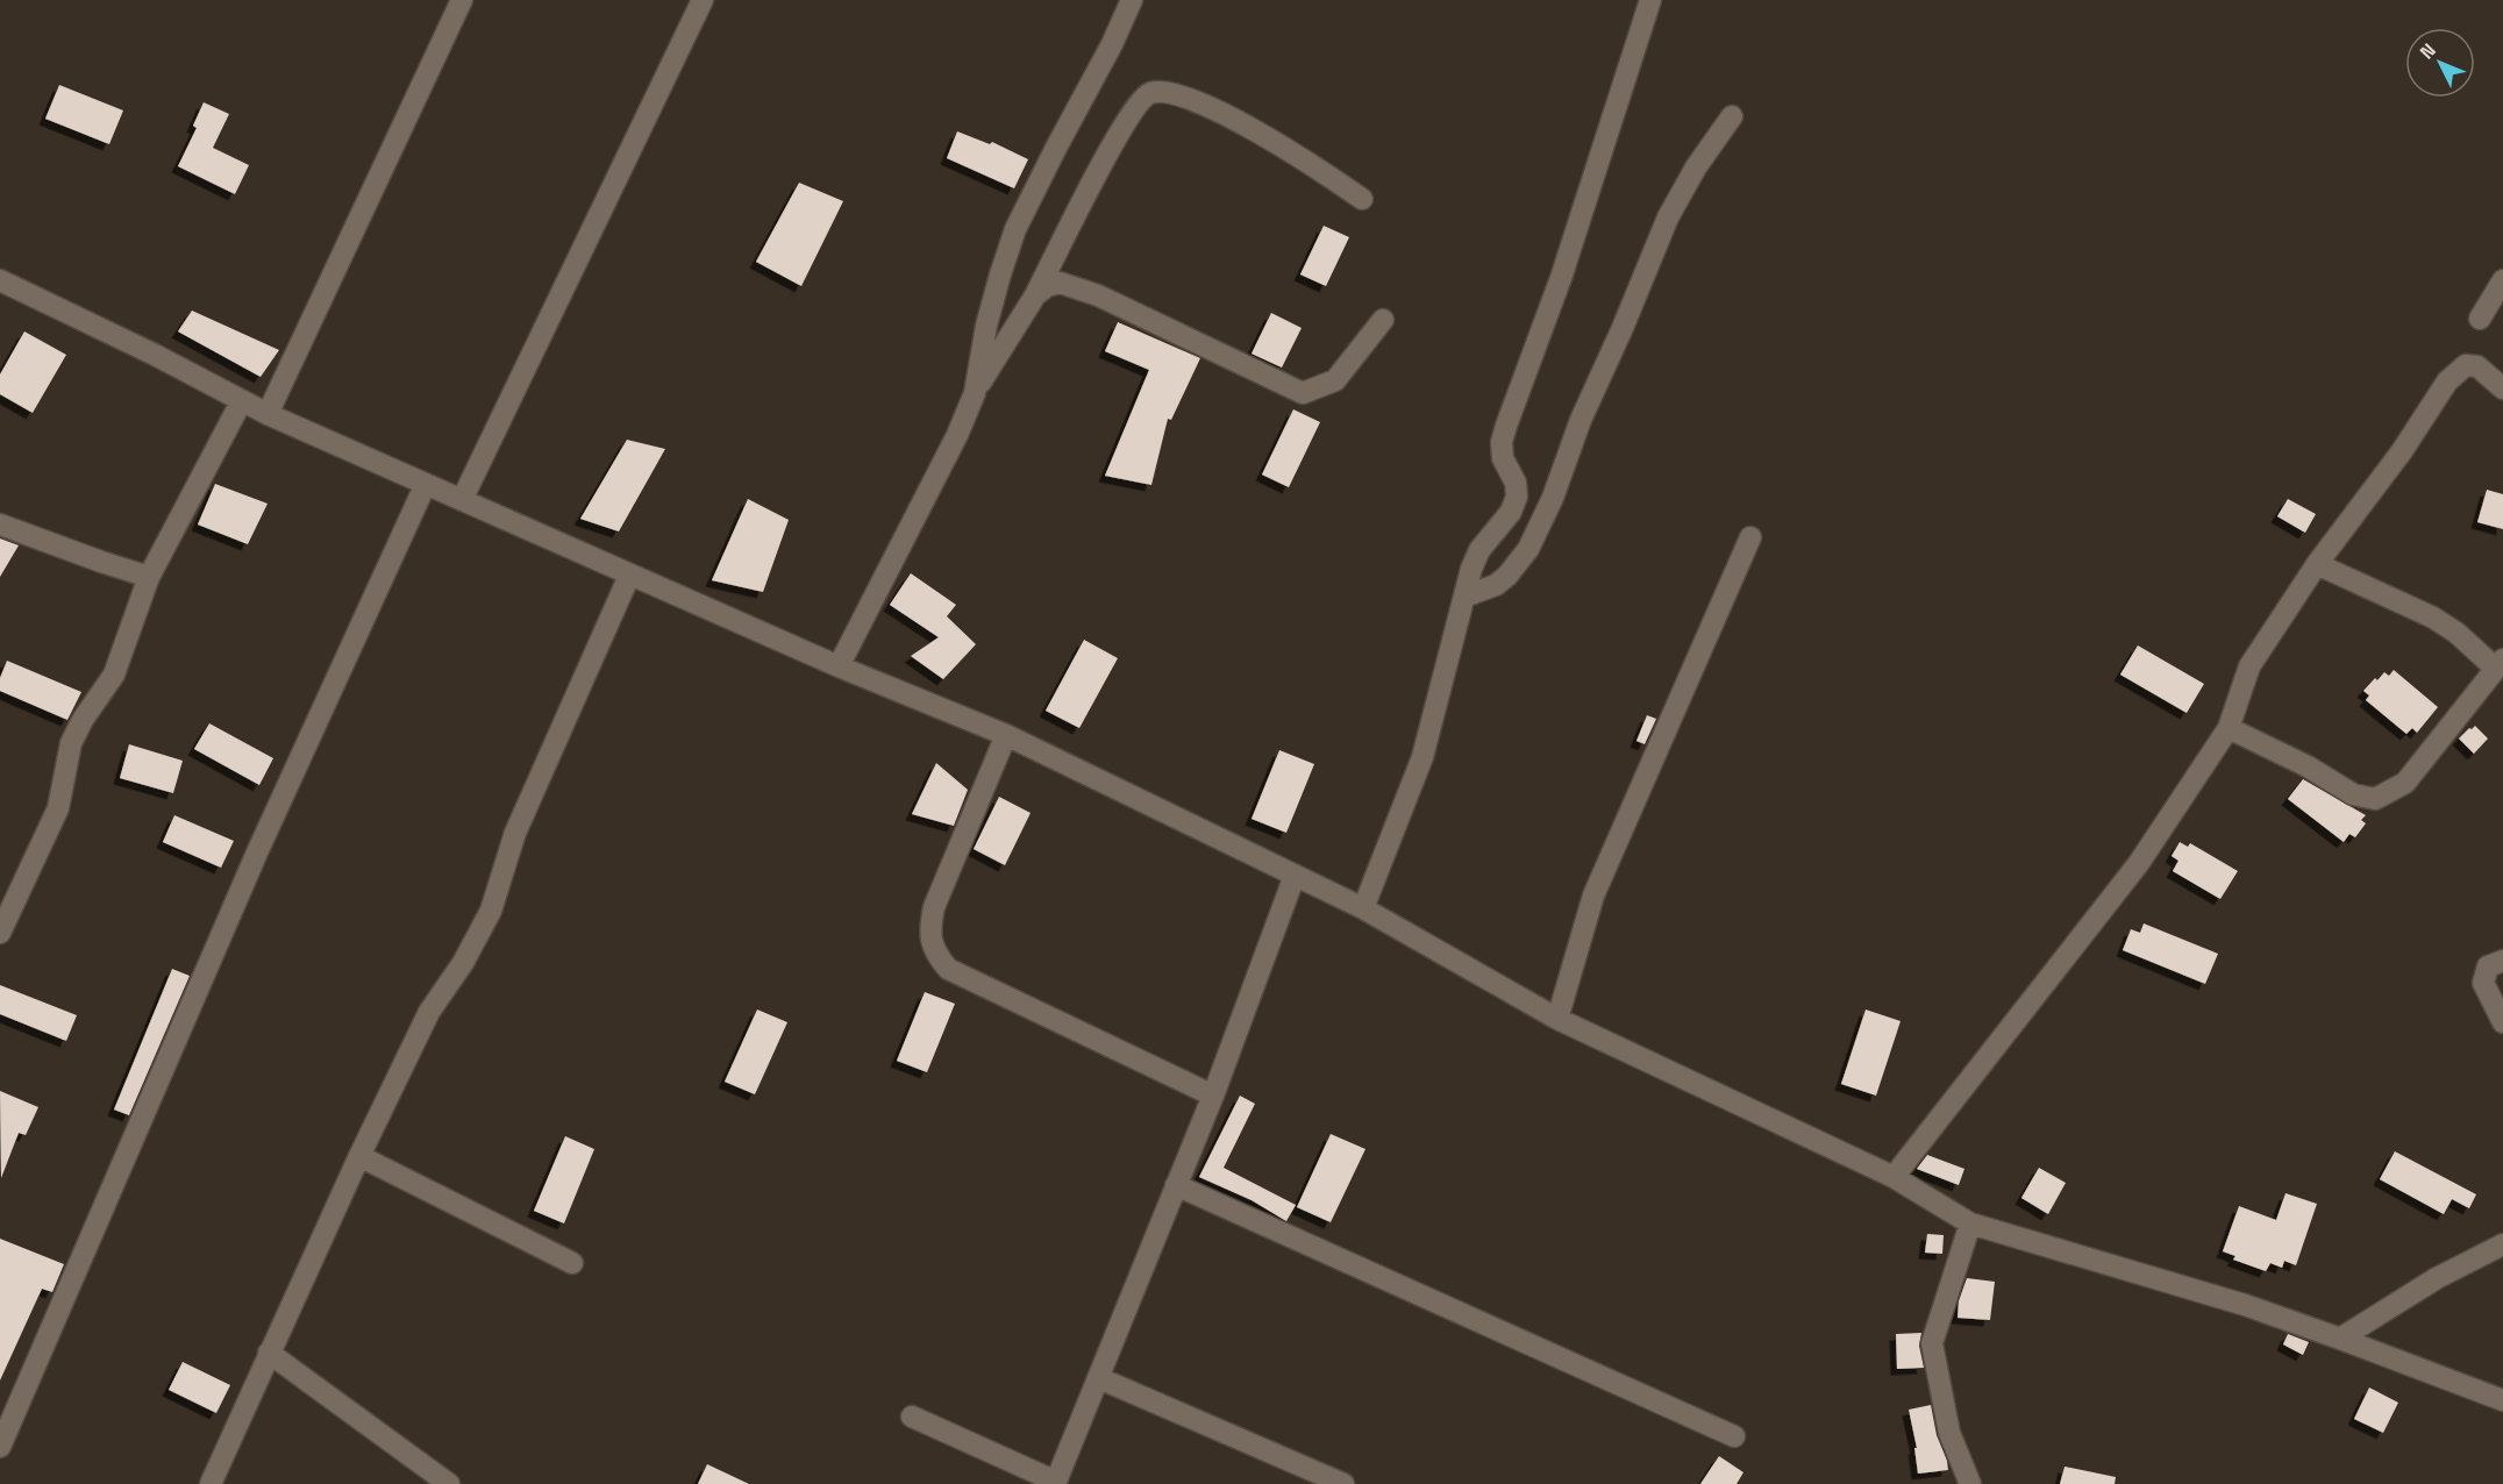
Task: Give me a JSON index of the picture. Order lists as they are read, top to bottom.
{
  "north": "top left"
}
